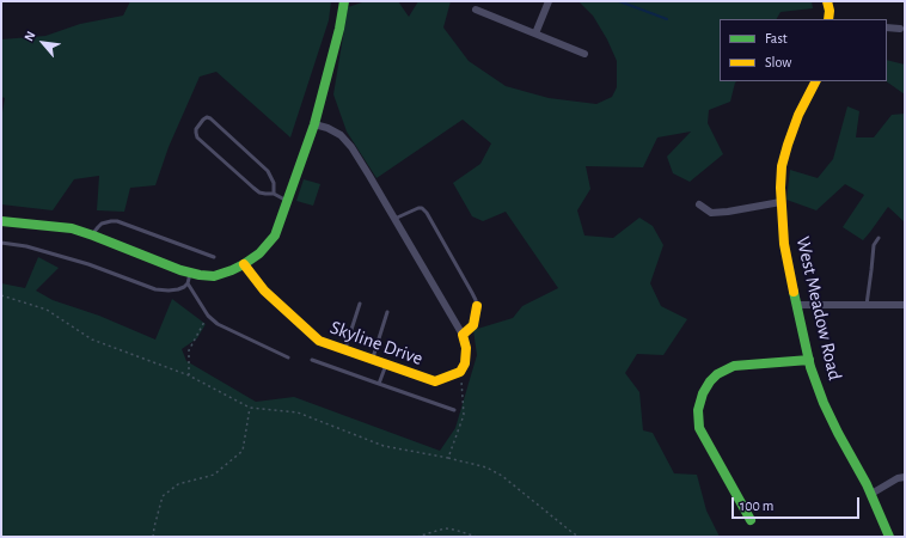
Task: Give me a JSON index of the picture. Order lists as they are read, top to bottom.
{
  "streets": {
    "street": ["West Meadow Road", "Skyline Drive"]
  },
  "legend": ["Fast", "Slow"],
  "scale_bar": "100 m",
  "north": "top left"
}
